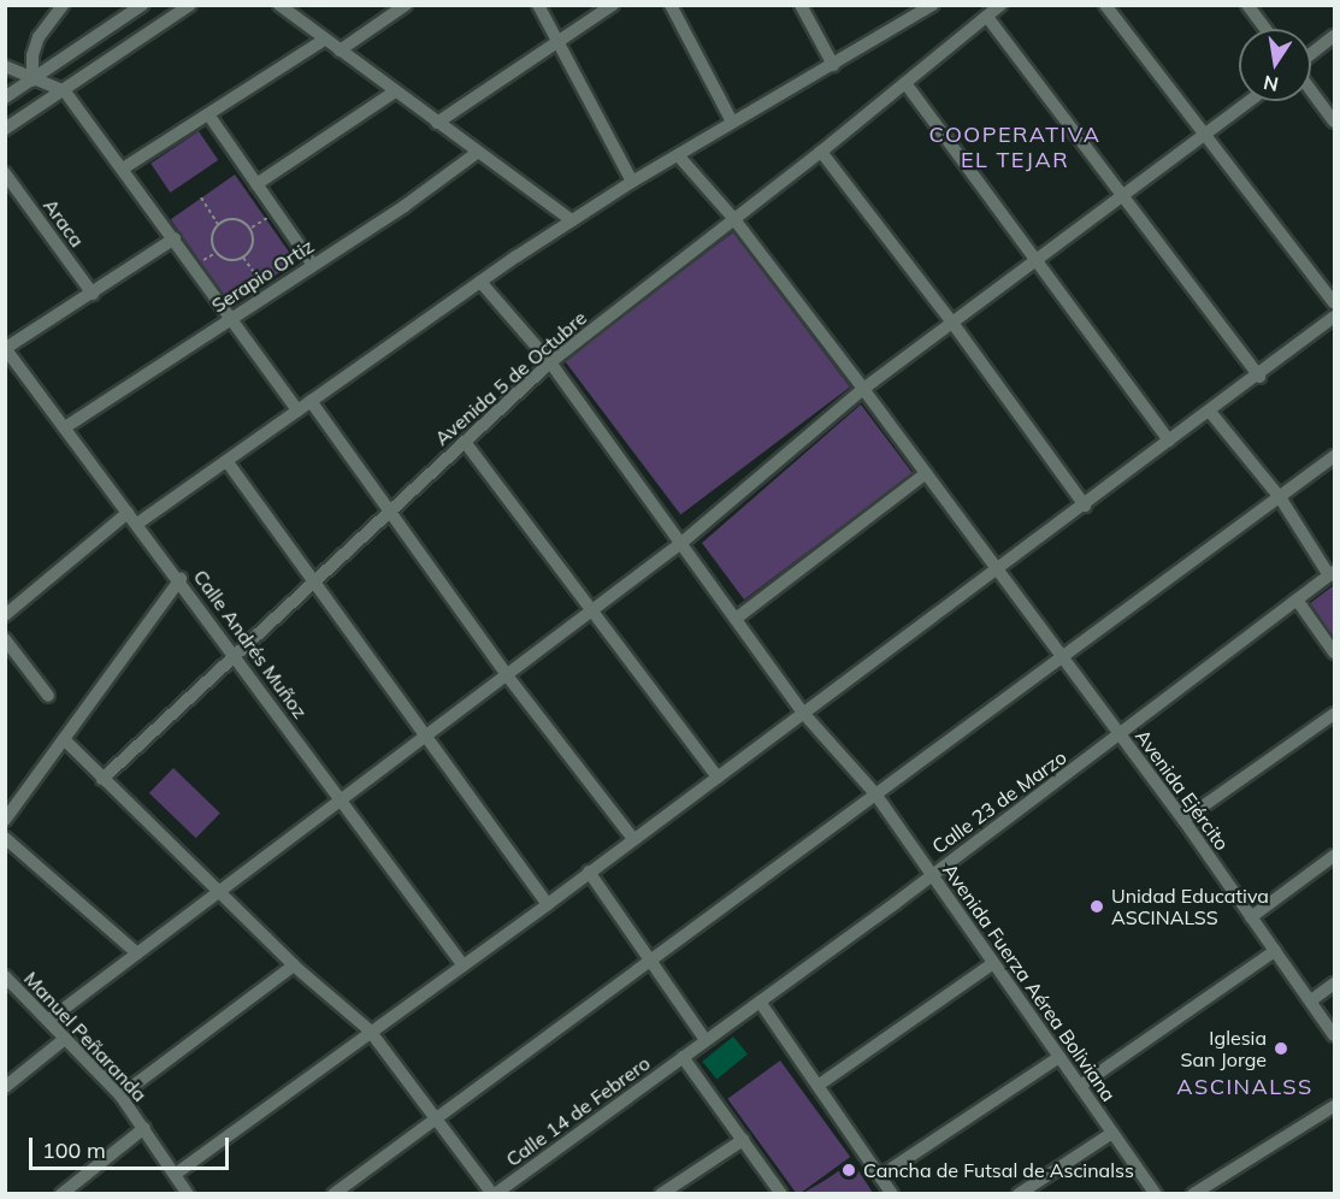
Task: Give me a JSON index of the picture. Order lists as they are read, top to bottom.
{
  "streets": {
    "street": [
      "Araca",
      "Serapio Ortiz",
      "Avenida 5 de Octubre",
      "Calle Andrés Muñoz",
      "Avenida Ejército",
      "Calle 23 de Marzo",
      "Avenida Fuerza Aérea Boliviana",
      "Manuel Peñaranda",
      "Calle 14 de Febrero"
    ]
  },
  "crossings": [
    ["Serapio Ortiz", "Calle Andrés Muñoz"],
    ["Avenida 5 de Octubre", "Calle Andrés Muñoz"],
    ["Avenida 5 de Octubre", "Avenida Ejército"],
    ["Avenida 5 de Octubre", "Avenida Fuerza Aérea Boliviana"],
    ["Avenida Ejército", "Calle 23 de Marzo"],
    ["Calle 23 de Marzo", "Avenida Fuerza Aérea Boliviana"],
    ["Calle 23 de Marzo", "Calle 14 de Febrero"]
  ],
  "districts": ["COOPERATIVA EL TEJAR", "ASCINALSS"],
  "places": ["Unidad Educativa ASCINALSS", "Iglesia San Jorge", "Cancha de Futsal de Ascinalss"],
  "scale_bar": "100 m",
  "north": "bottom"
}
